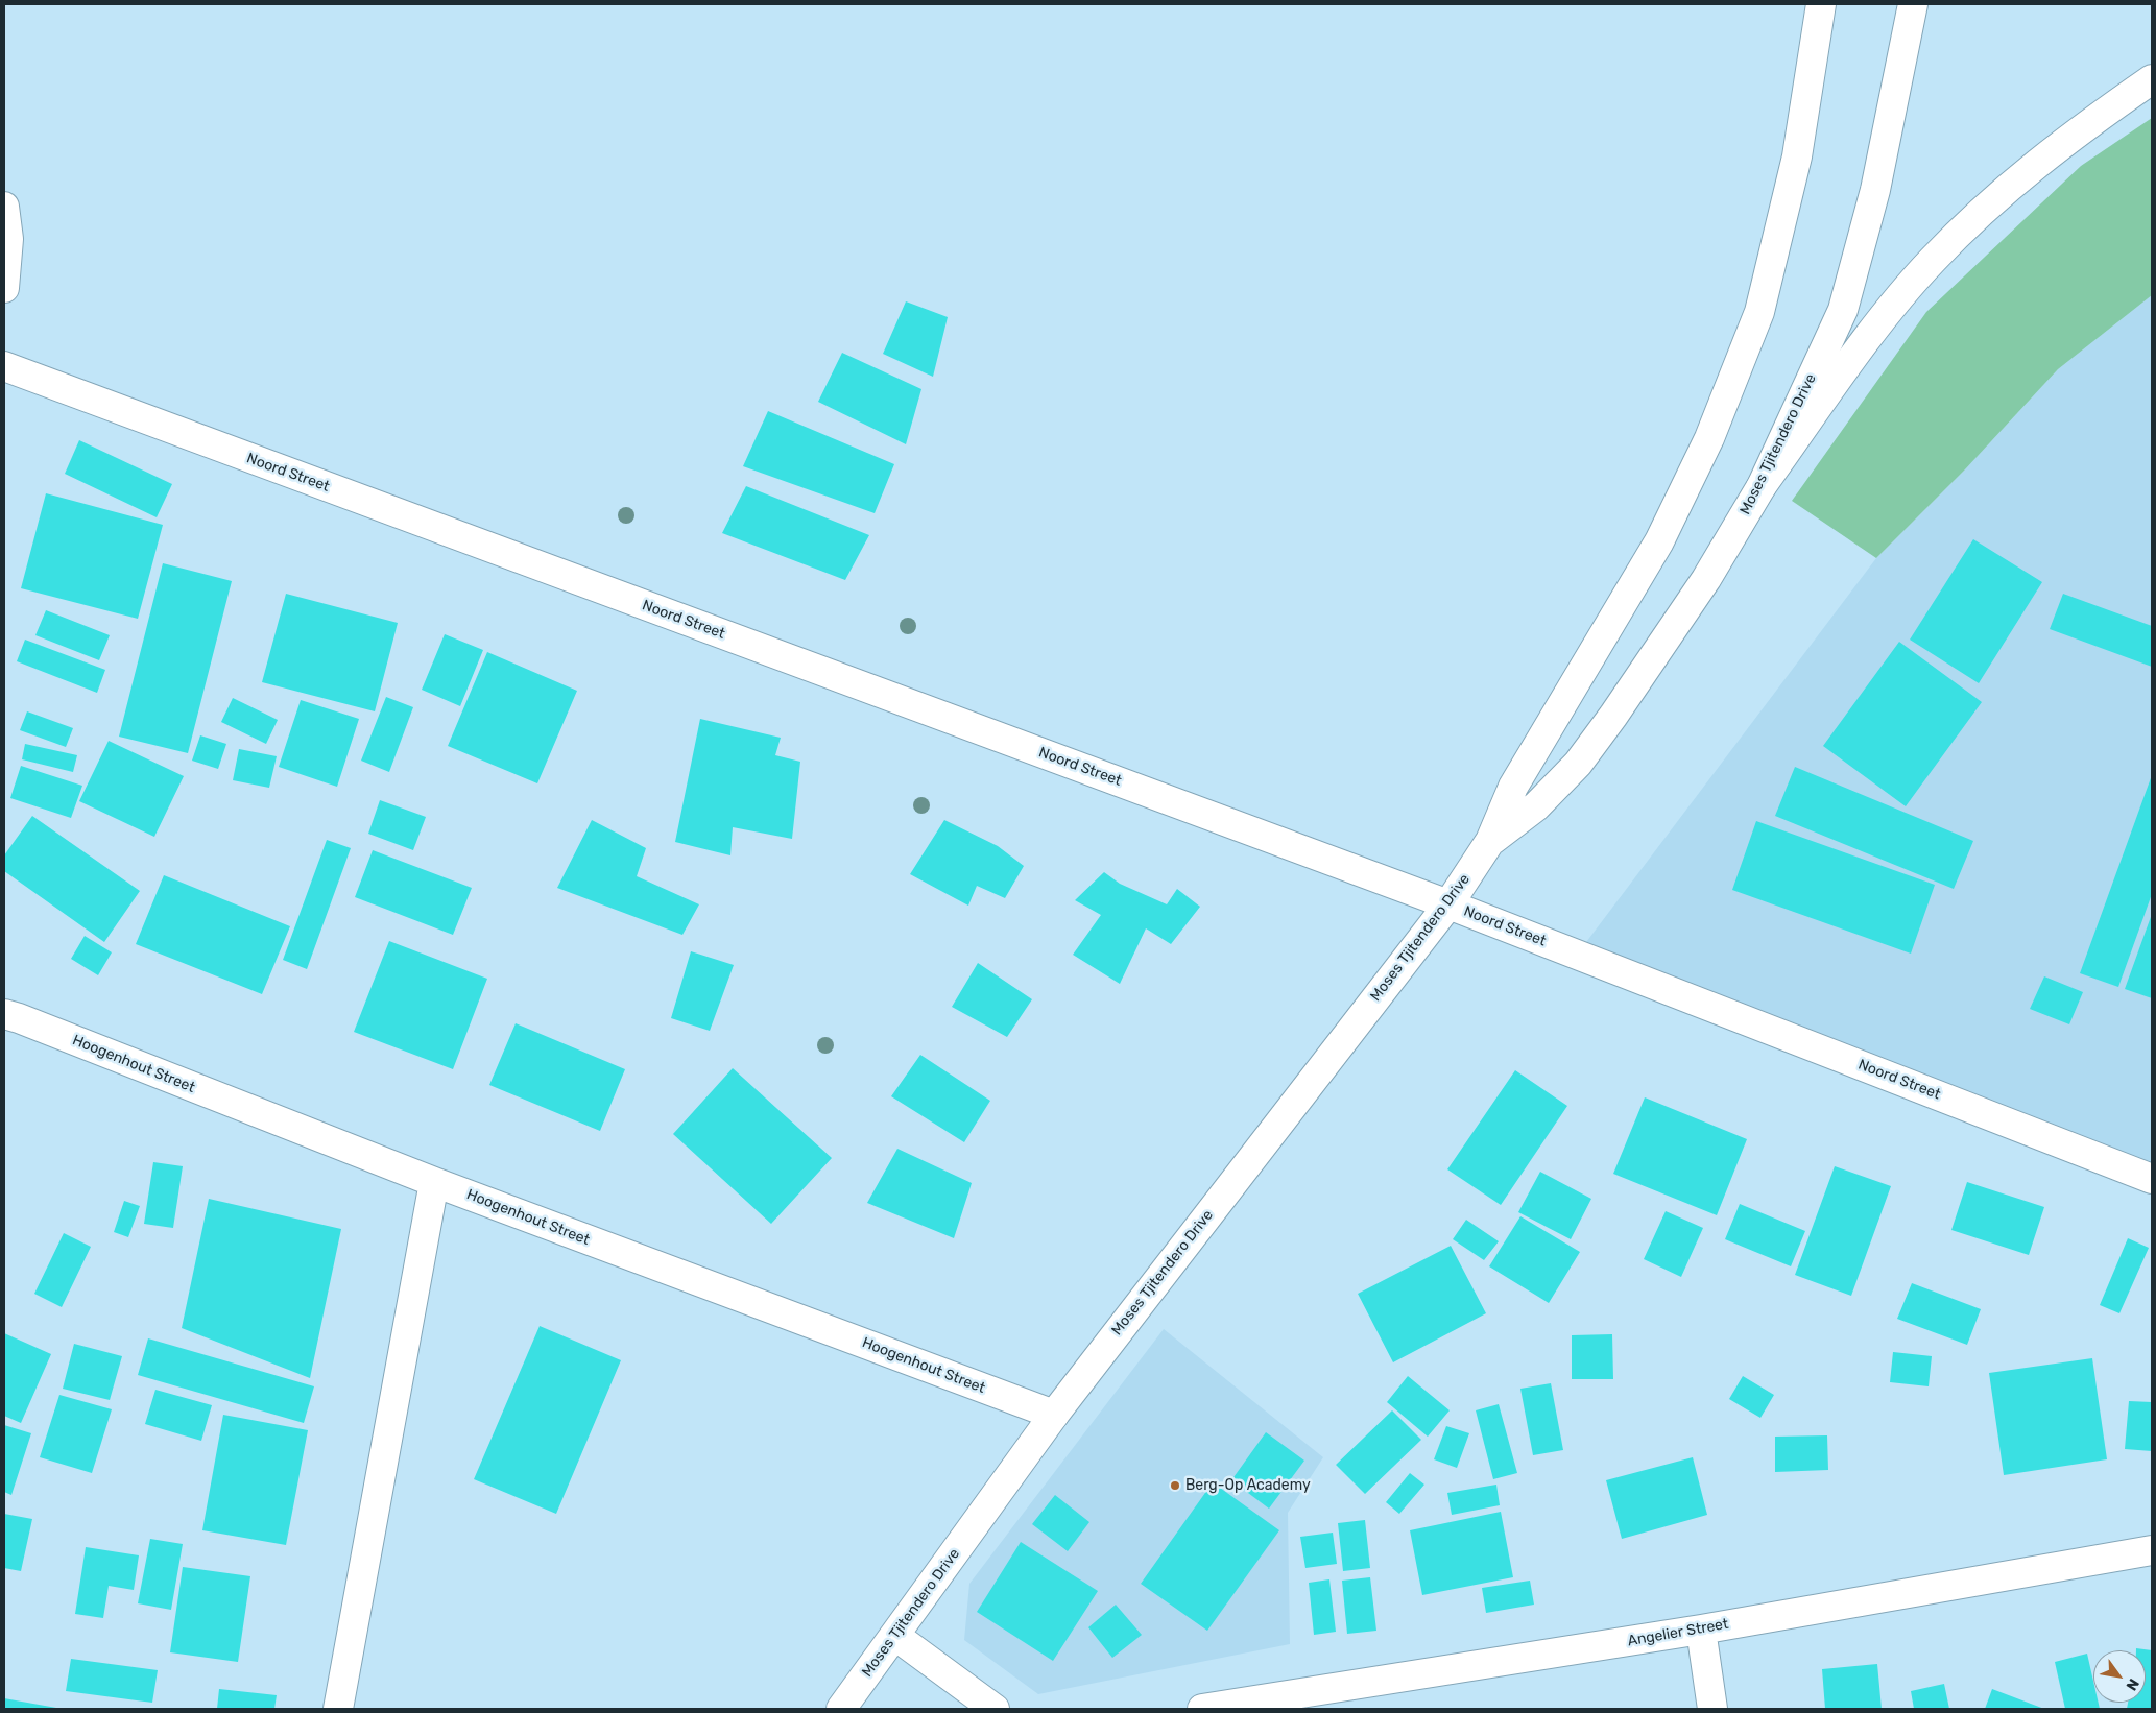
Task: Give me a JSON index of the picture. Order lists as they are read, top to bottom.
{
  "streets": {
    "main road": [
      "Moses Tjitendero Drive",
      "Noord Street",
      "Hoogenhout Street",
      "Angelier Street"
    ]
  },
  "crossings": [
    ["Moses Tjitendero Drive", "Noord Street"],
    ["Moses Tjitendero Drive", "Hoogenhout Street"]
  ],
  "places": ["Berg-Op Academy"],
  "north": "bottom right"
}
